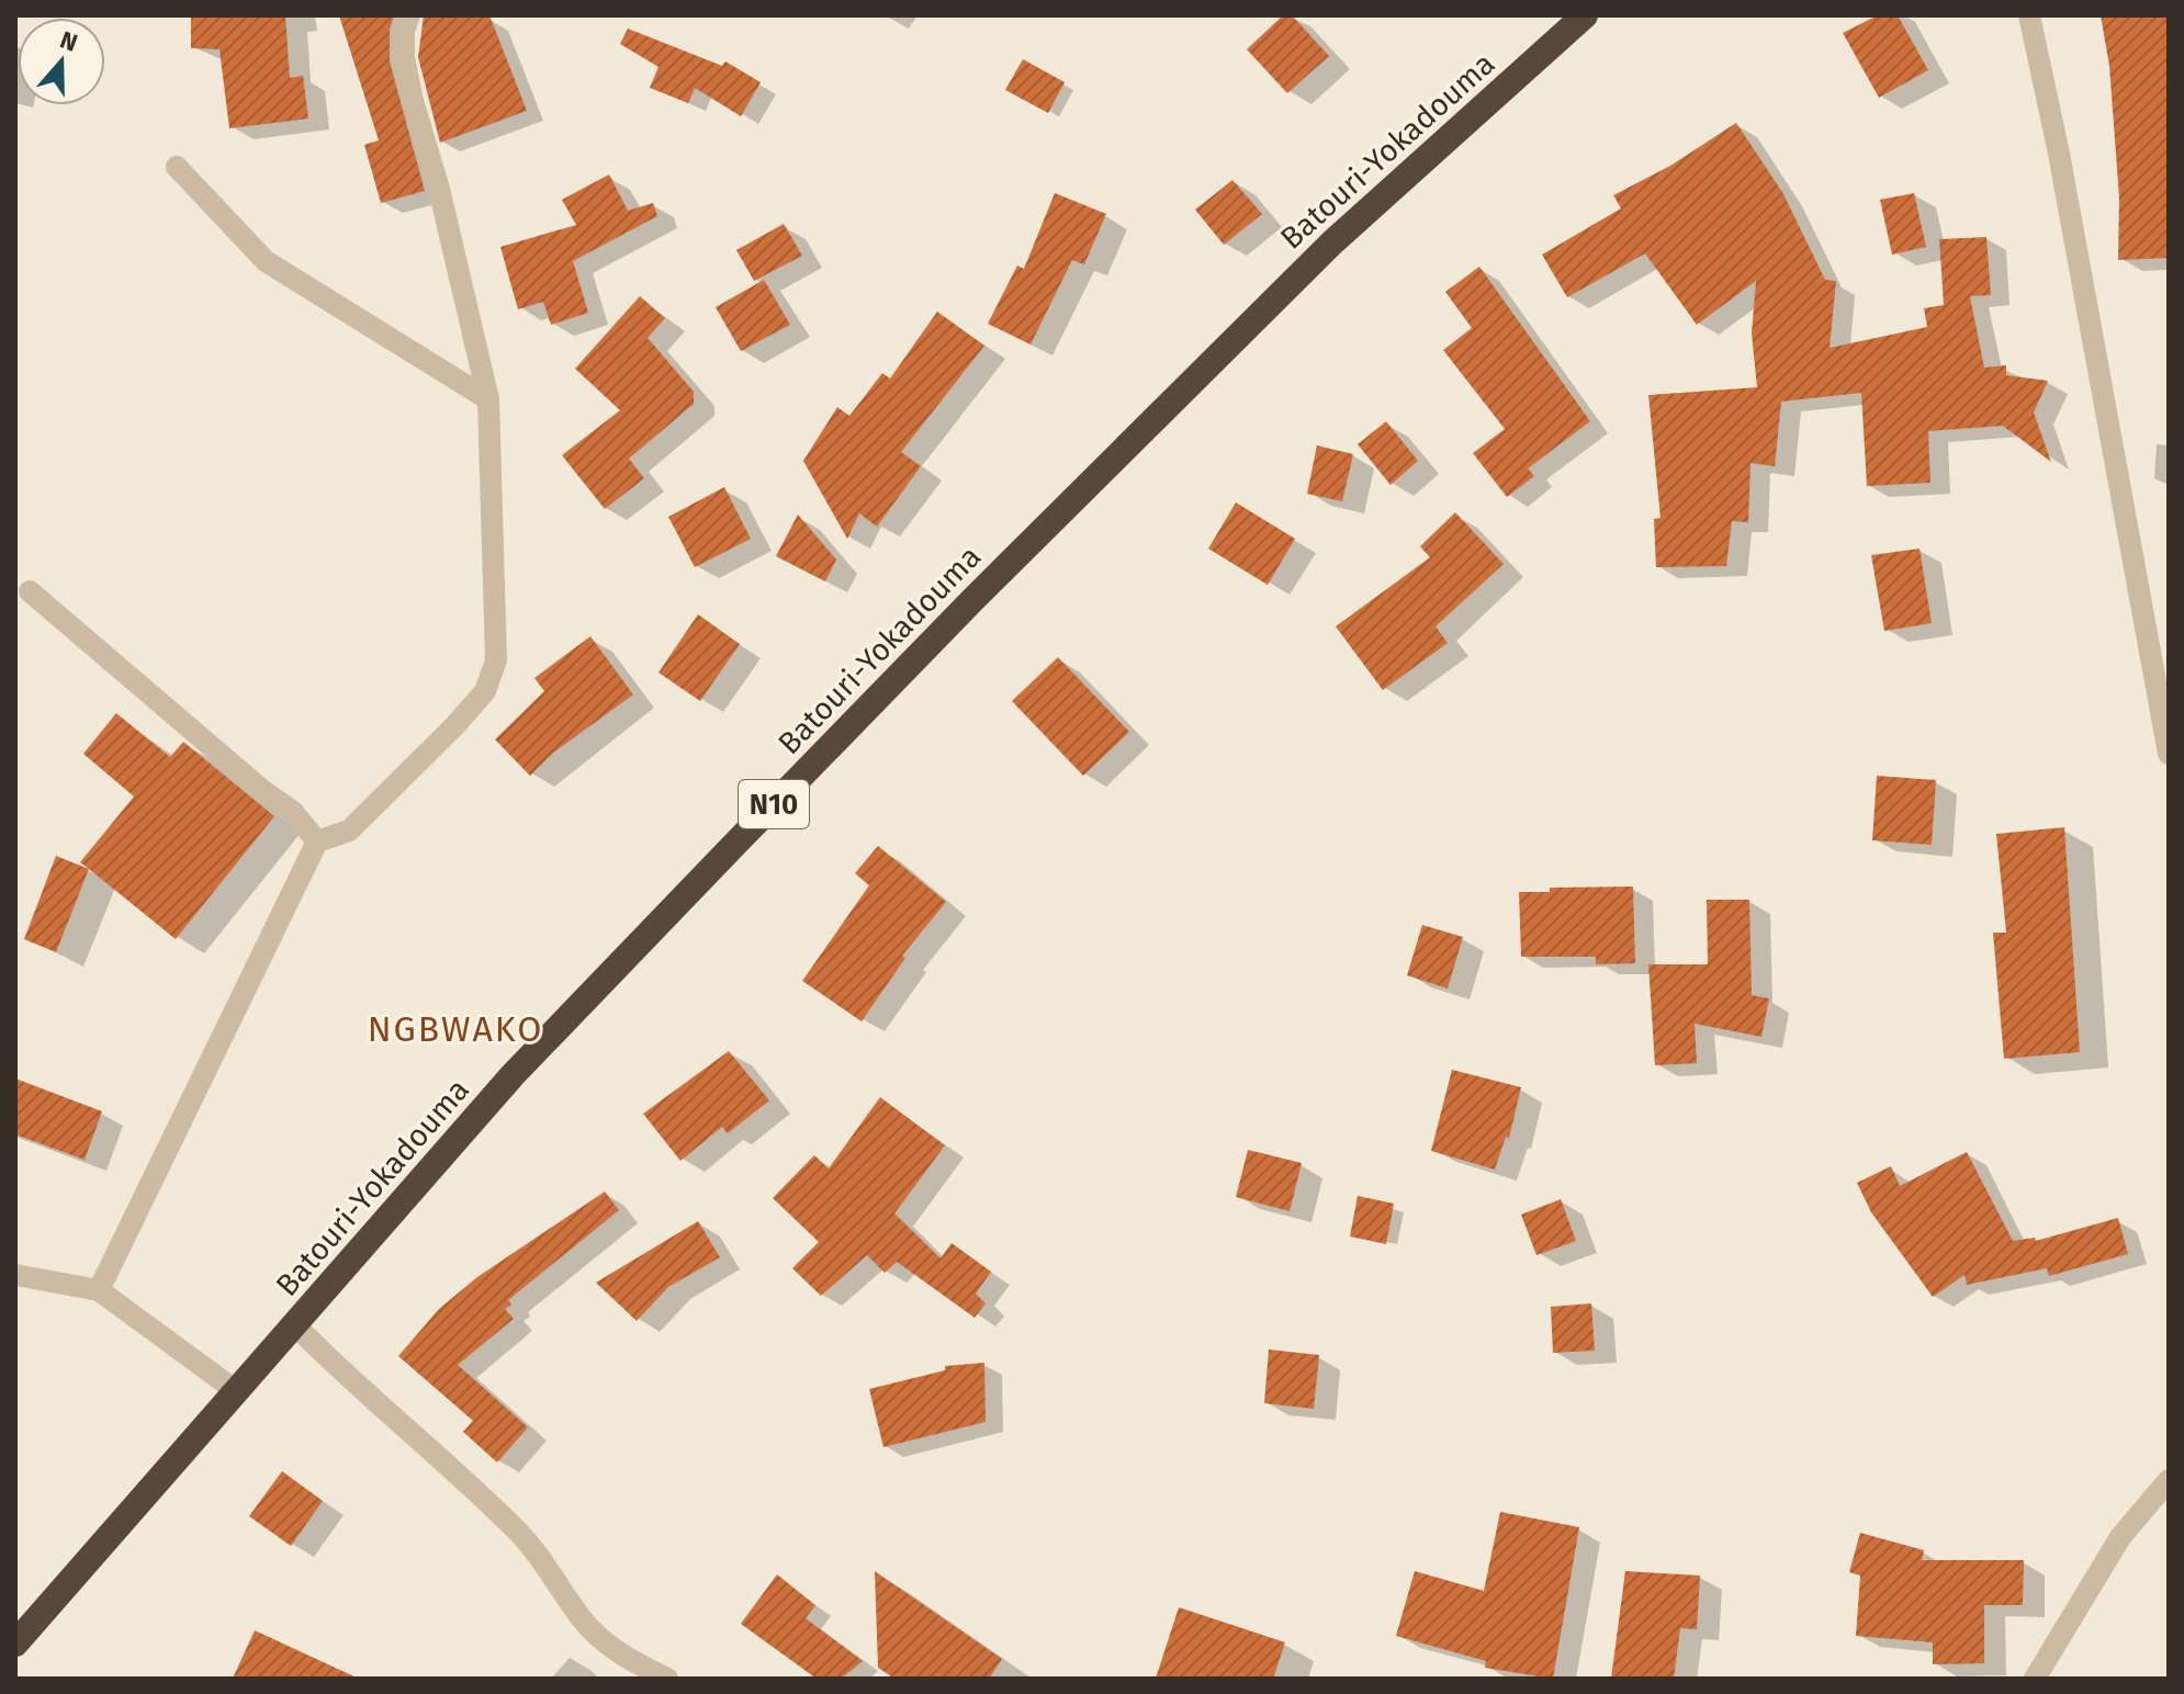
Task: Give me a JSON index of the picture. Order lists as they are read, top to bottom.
{
  "streets": {
    "highway": ["Batouri-Yokadouma", "N10"]
  },
  "districts": ["NGBWAKO"],
  "north": "top"
}
